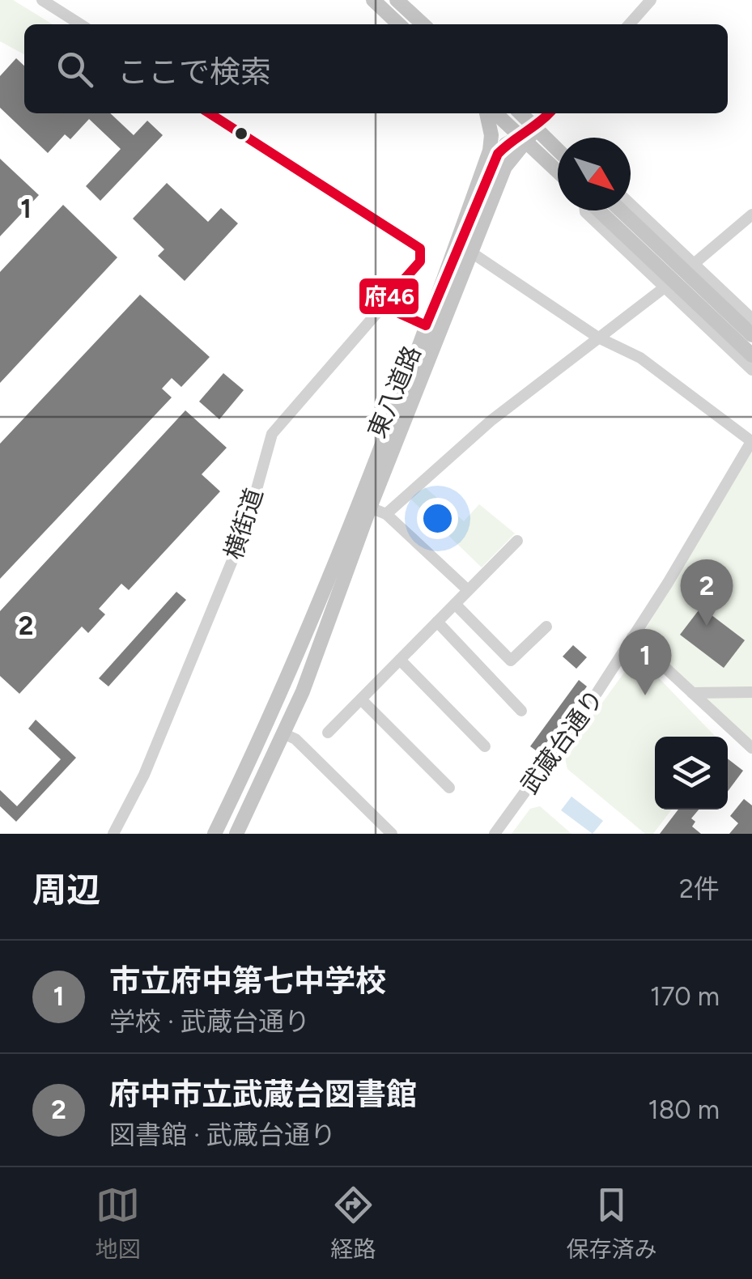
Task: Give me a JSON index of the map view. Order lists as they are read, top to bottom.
{
  "streets": {
    "main road": ["東八道路"],
    "street": ["横街道", "武蔵台通り"]
  },
  "lines": ["transit line 府46"],
  "north": "bottom right",
  "page": {
    "search": "ここで検索",
    "pins": ["2", "1"],
    "heading": ["周辺", "2件"],
    "list": [
      {
        "mark": "1",
        "name": "市立府中第七中学校",
        "note": "学校 · 武蔵台通り",
        "value": "170 m"
      },
      {
        "mark": "2",
        "name": "府中市立武蔵台図書館",
        "note": "図書館 · 武蔵台通り",
        "value": "180 m"
      }
    ],
    "nav": ["地図", "経路", "保存済み"]
  },
  "grid": {
    "rows": ["1", "2"]
  }
}
